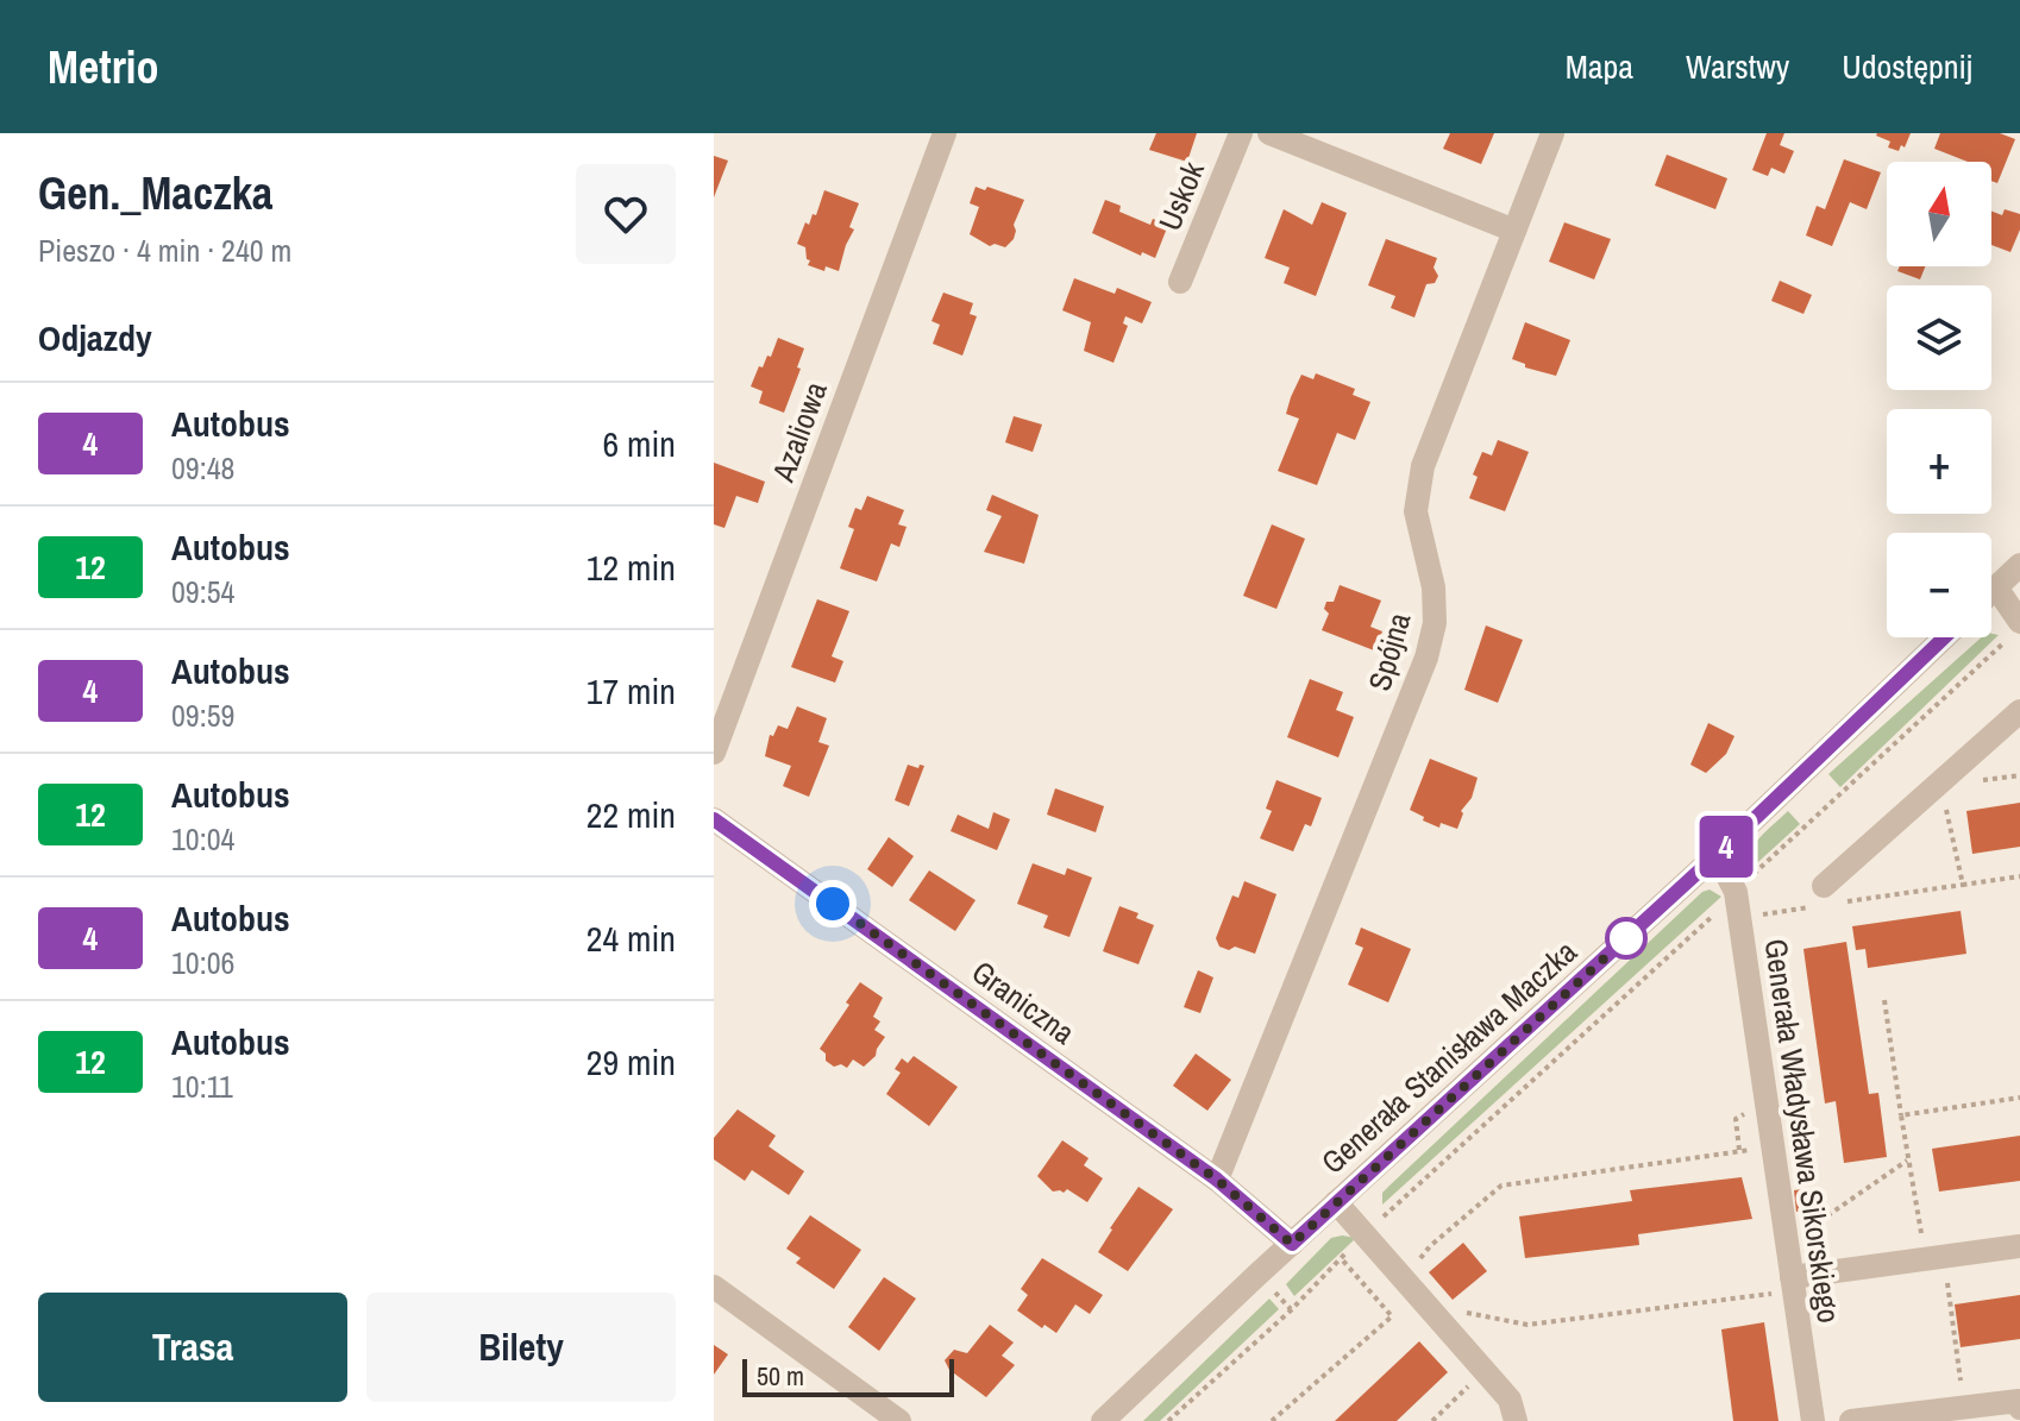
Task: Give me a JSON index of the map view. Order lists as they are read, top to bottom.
{
  "streets": {
    "street": [
      "Uskok",
      "Azaliowa",
      "Spójna",
      "Graniczna",
      "Generała Stanisława Maczka",
      "Generała Władysława Sikorskiego"
    ]
  },
  "crossings": [
    ["Spójna", "Graniczna"],
    ["Graniczna", "Generała Stanisława Maczka"],
    ["Generała Stanisława Maczka", "Generała Władysława Sikorskiego"]
  ],
  "lines": ["bus line 4"],
  "scale_bar": "50 m",
  "north": "top",
  "page": {
    "header": "Metrio",
    "nav": ["Mapa", "Warstwy", "Udostępnij"],
    "heading": [
      ["Gen._Maczka", "Pieszo · 4 min · 240 m"],
      "Odjazdy"
    ],
    "on_map": "4",
    "map_buttons": ["+", "−"],
    "list": [
      {
        "mark": "4",
        "name": "Autobus",
        "note": "09:48",
        "value": "6 min"
      },
      {
        "mark": "12",
        "name": "Autobus",
        "note": "09:54",
        "value": "12 min"
      },
      {
        "mark": "4",
        "name": "Autobus",
        "note": "09:59",
        "value": "17 min"
      },
      {
        "mark": "12",
        "name": "Autobus",
        "note": "10:04",
        "value": "22 min"
      },
      {
        "mark": "4",
        "name": "Autobus",
        "note": "10:06",
        "value": "24 min"
      },
      {
        "mark": "12",
        "name": "Autobus",
        "note": "10:11",
        "value": "29 min"
      }
    ],
    "buttons": ["Trasa", "Bilety"],
    "scale": "50 m"
  }
}
